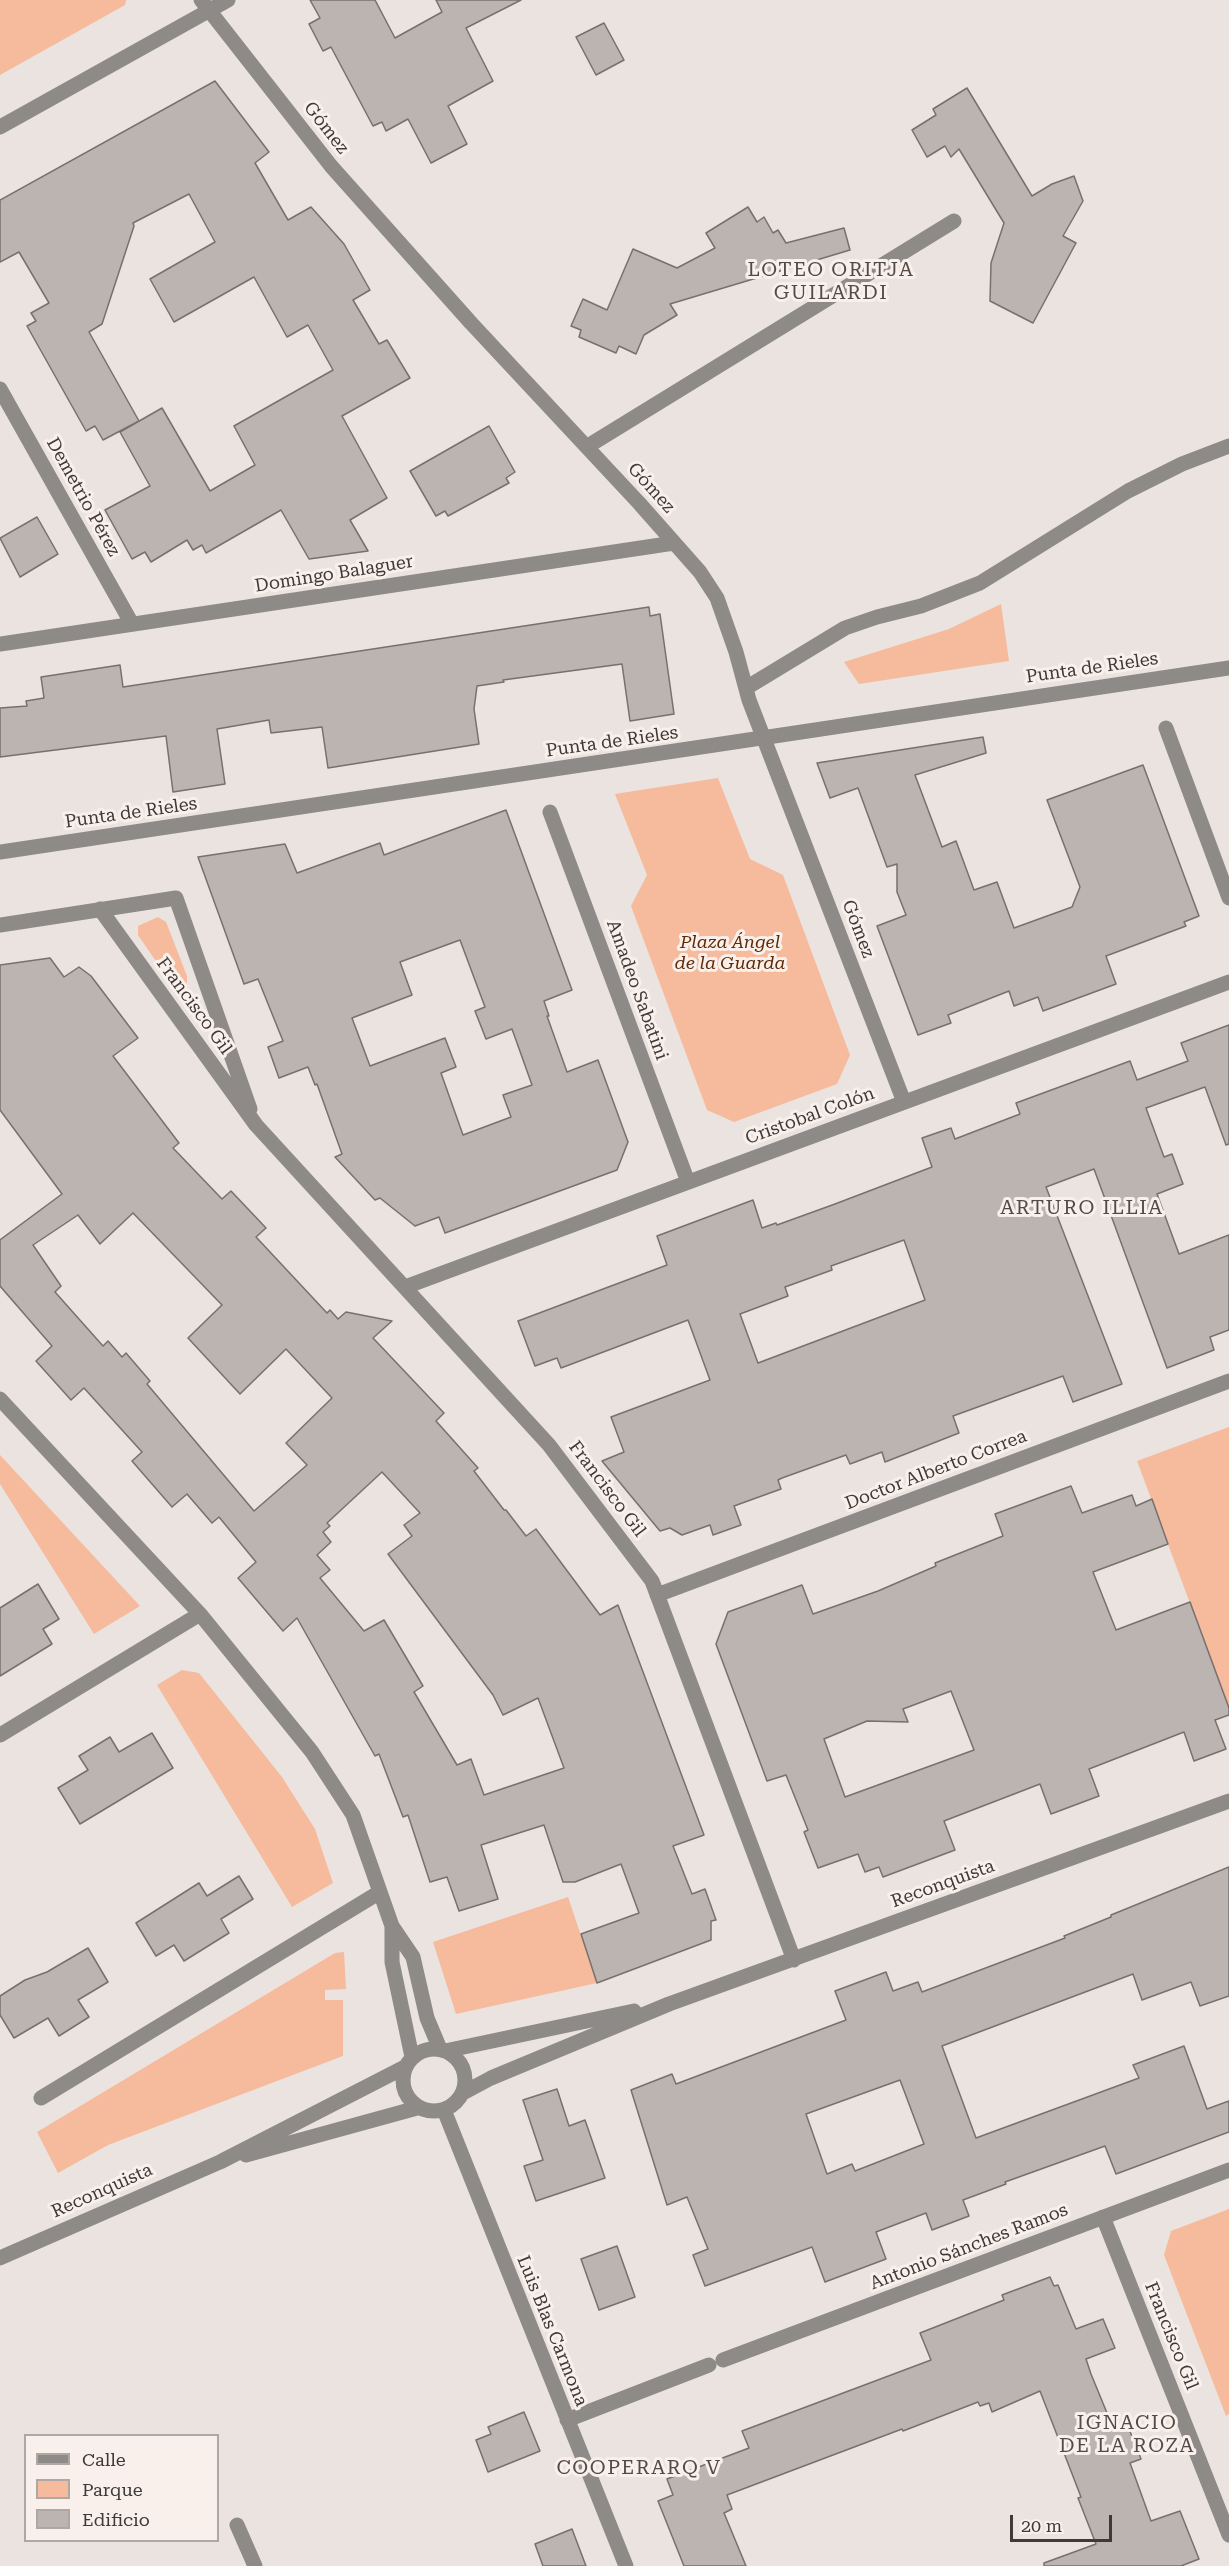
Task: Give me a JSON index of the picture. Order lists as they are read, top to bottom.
{
  "streets": {
    "street": [
      "Gómez",
      "Demetrio Pérez",
      "Domingo Balaguer",
      "Punta de Rieles",
      "Amadeo Sabatini",
      "Francisco Gil",
      "Cristobal Colón",
      "Doctor Alberto Correa",
      "Reconquista",
      "Antonio Sánches Ramos",
      "Luis Blas Carmona"
    ]
  },
  "crossings": [
    ["Gómez", "Domingo Balaguer"],
    ["Gómez", "Punta de Rieles"],
    ["Gómez", "Cristobal Colón"],
    ["Demetrio Pérez", "Domingo Balaguer"],
    ["Amadeo Sabatini", "Cristobal Colón"],
    ["Francisco Gil", "Cristobal Colón"],
    ["Francisco Gil", "Doctor Alberto Correa"],
    ["Francisco Gil", "Reconquista"],
    ["Francisco Gil", "Antonio Sánches Ramos"],
    ["Reconquista", "Luis Blas Carmona"],
    ["Antonio Sánches Ramos", "Luis Blas Carmona"]
  ],
  "districts": [
    "LOTEO ORITJA GUILARDI",
    "ARTURO ILLIA",
    "IGNACIO DE LA ROZA",
    "COOPERARQ V"
  ],
  "parks": ["Plaza Ángel de la Guarda"],
  "legend": ["Calle", "Parque", "Edificio"],
  "scale_bar": "20 m"
}
